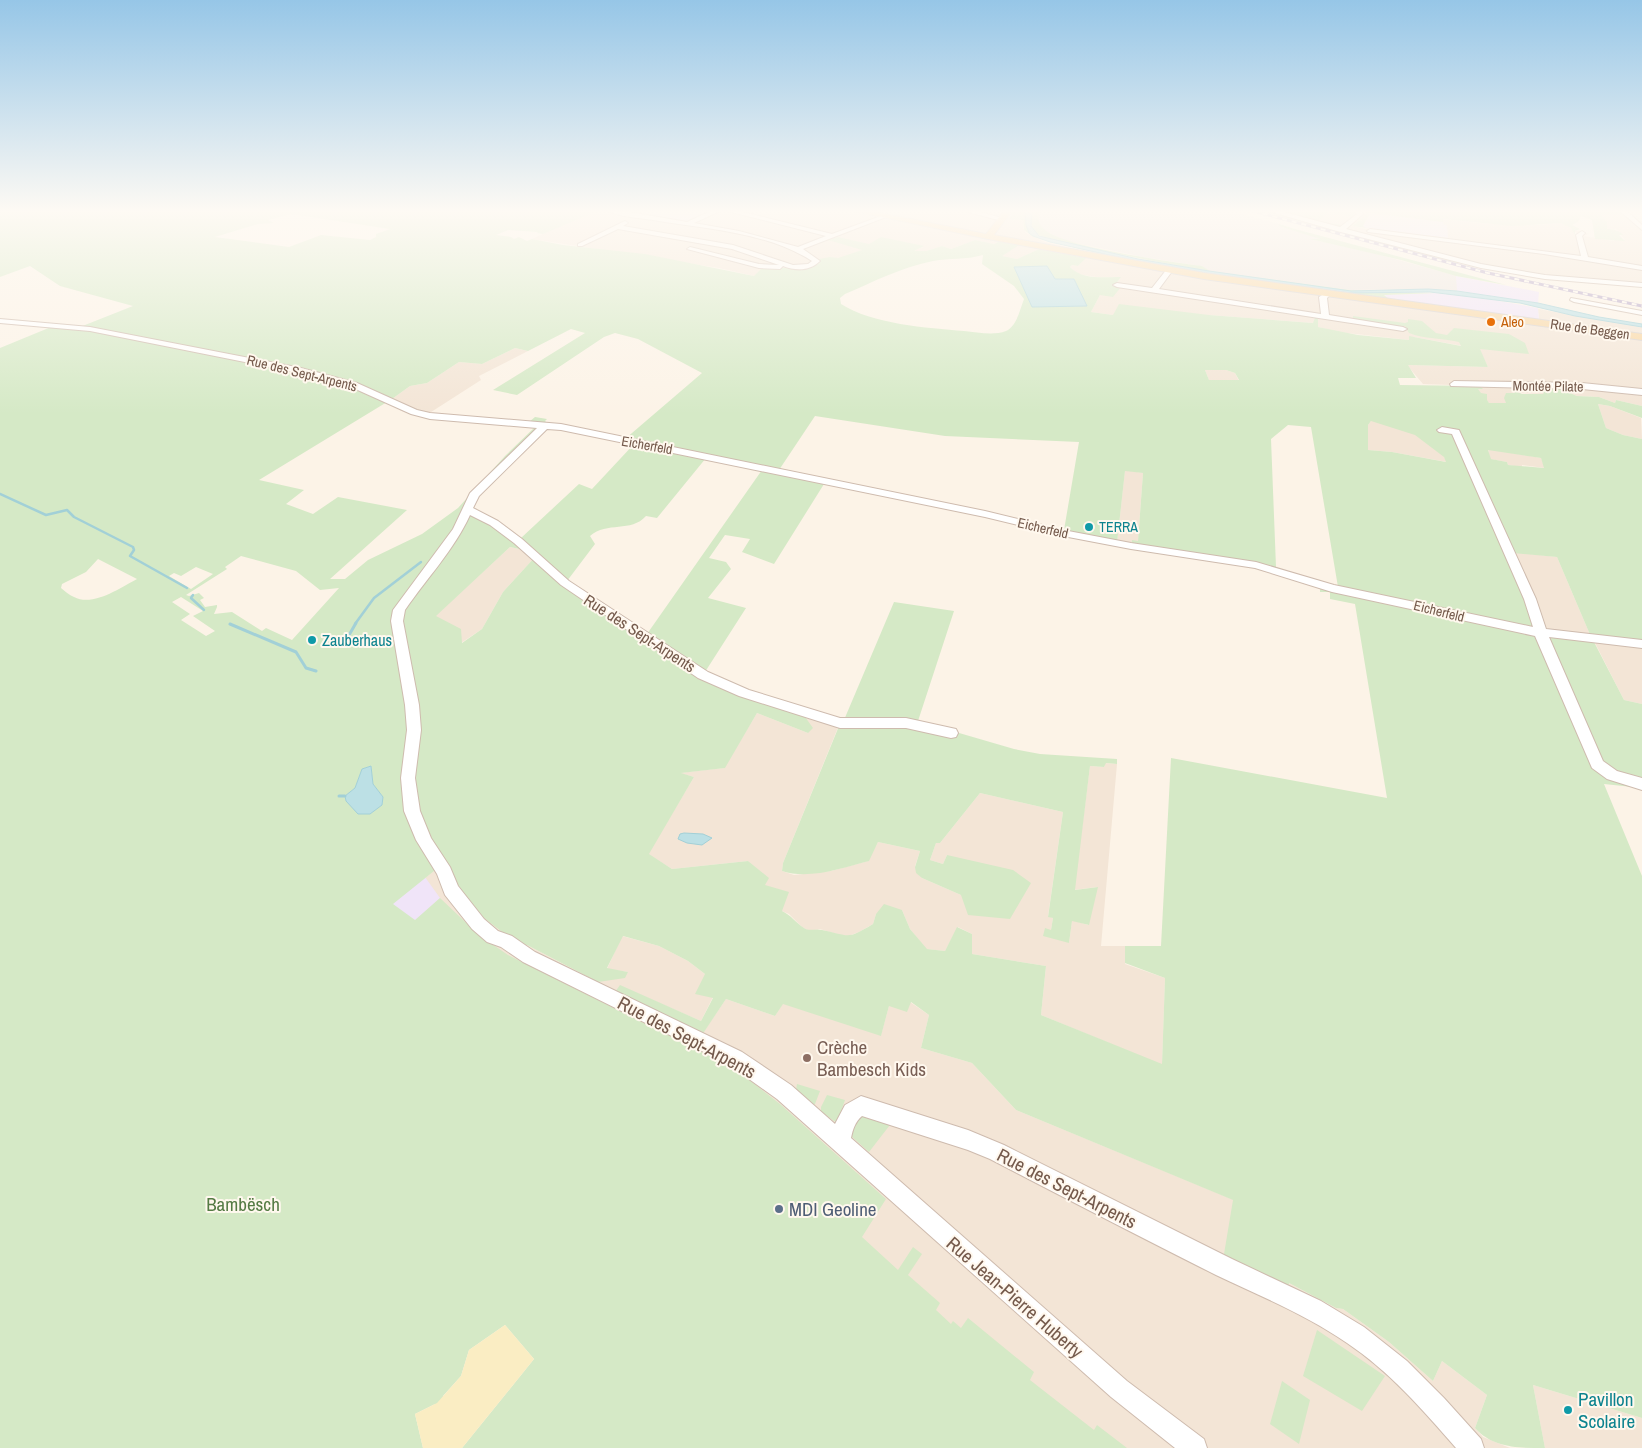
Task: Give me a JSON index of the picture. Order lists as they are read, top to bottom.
{
  "streets": {
    "main road": ["Rue de Beggen"],
    "street": [
      "Rue des Sept-Arpents",
      "Montée Pilate",
      "Eicherfeld",
      "Rue Jean-Pierre Huberty"
    ]
  },
  "crossings": [
    ["Rue des Sept-Arpents", "Eicherfeld"],
    ["Rue des Sept-Arpents", "Rue Jean-Pierre Huberty"]
  ],
  "parks": ["Bambësch"],
  "places": [
    "Aleo",
    "TERRA",
    "Zauberhaus",
    "Crèche Bambesch Kids",
    "MDI Geoline",
    "Pavillon Scolaire"
  ]
}
